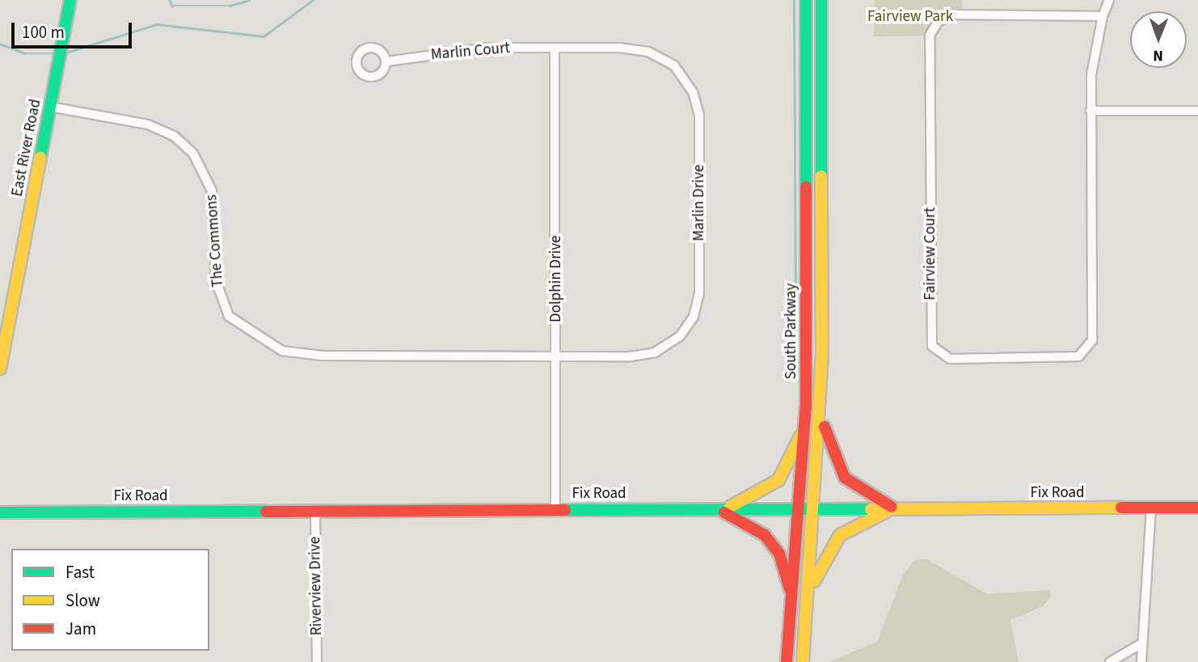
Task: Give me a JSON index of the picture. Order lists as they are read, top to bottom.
{
  "streets": {
    "main road": ["East River Road", "South Parkway", "Fix Road"],
    "street": [
      "Marlin Court",
      "Marlin Drive",
      "The Commons",
      "Fairview Court",
      "Dolphin Drive",
      "Riverview Drive"
    ]
  },
  "crossings": [
    ["Marlin Court", "Marlin Drive"],
    ["Marlin Court", "Dolphin Drive"],
    ["East River Road", "The Commons"],
    ["Marlin Drive", "The Commons"],
    ["Marlin Drive", "Dolphin Drive"],
    ["The Commons", "Dolphin Drive"],
    ["Dolphin Drive", "Fix Road"],
    ["South Parkway", "Fix Road"],
    ["Fix Road", "Riverview Drive"]
  ],
  "parks": ["Fairview Park"],
  "legend": ["Fast", "Slow", "Jam"],
  "scale_bar": "100 m",
  "north": "bottom"
}
